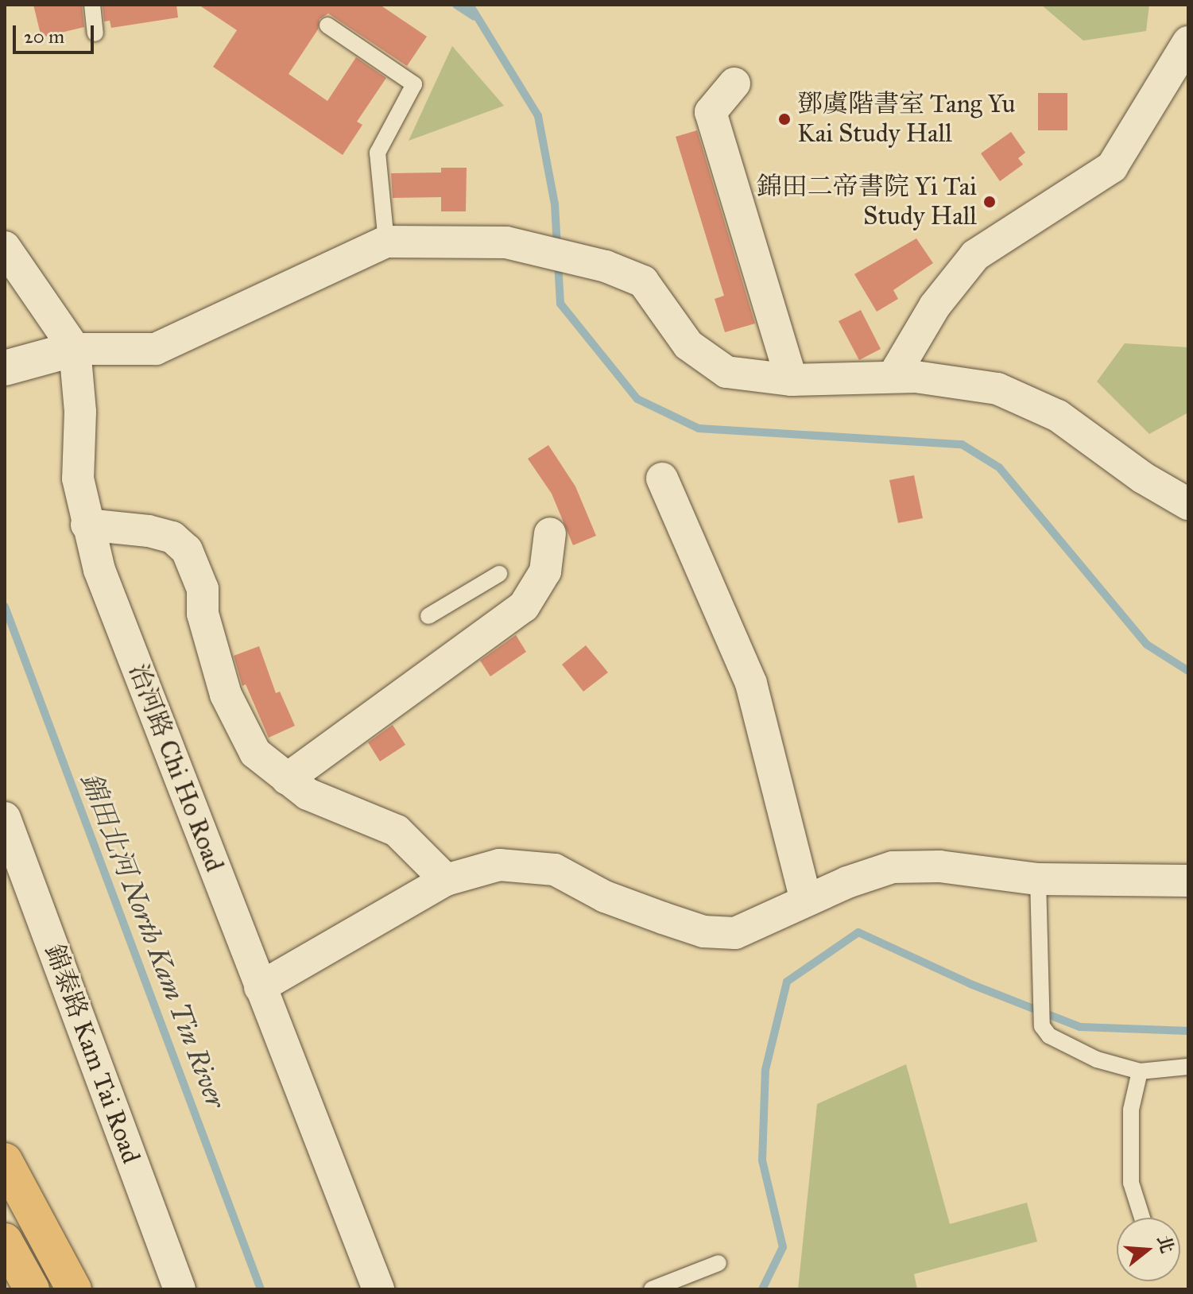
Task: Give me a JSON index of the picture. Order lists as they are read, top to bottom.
{
  "streets": {
    "street": ["治河路 Chi Ho Road", "錦泰路 Kam Tai Road"]
  },
  "water": ["錦田北河 North Kam Tin River"],
  "places": ["鄧虞階書室 Tang Yu Kai Study Hall", "錦田二帝書院 Yi Tai Study Hall"],
  "scale_bar": "20 m",
  "north": "right"
}
